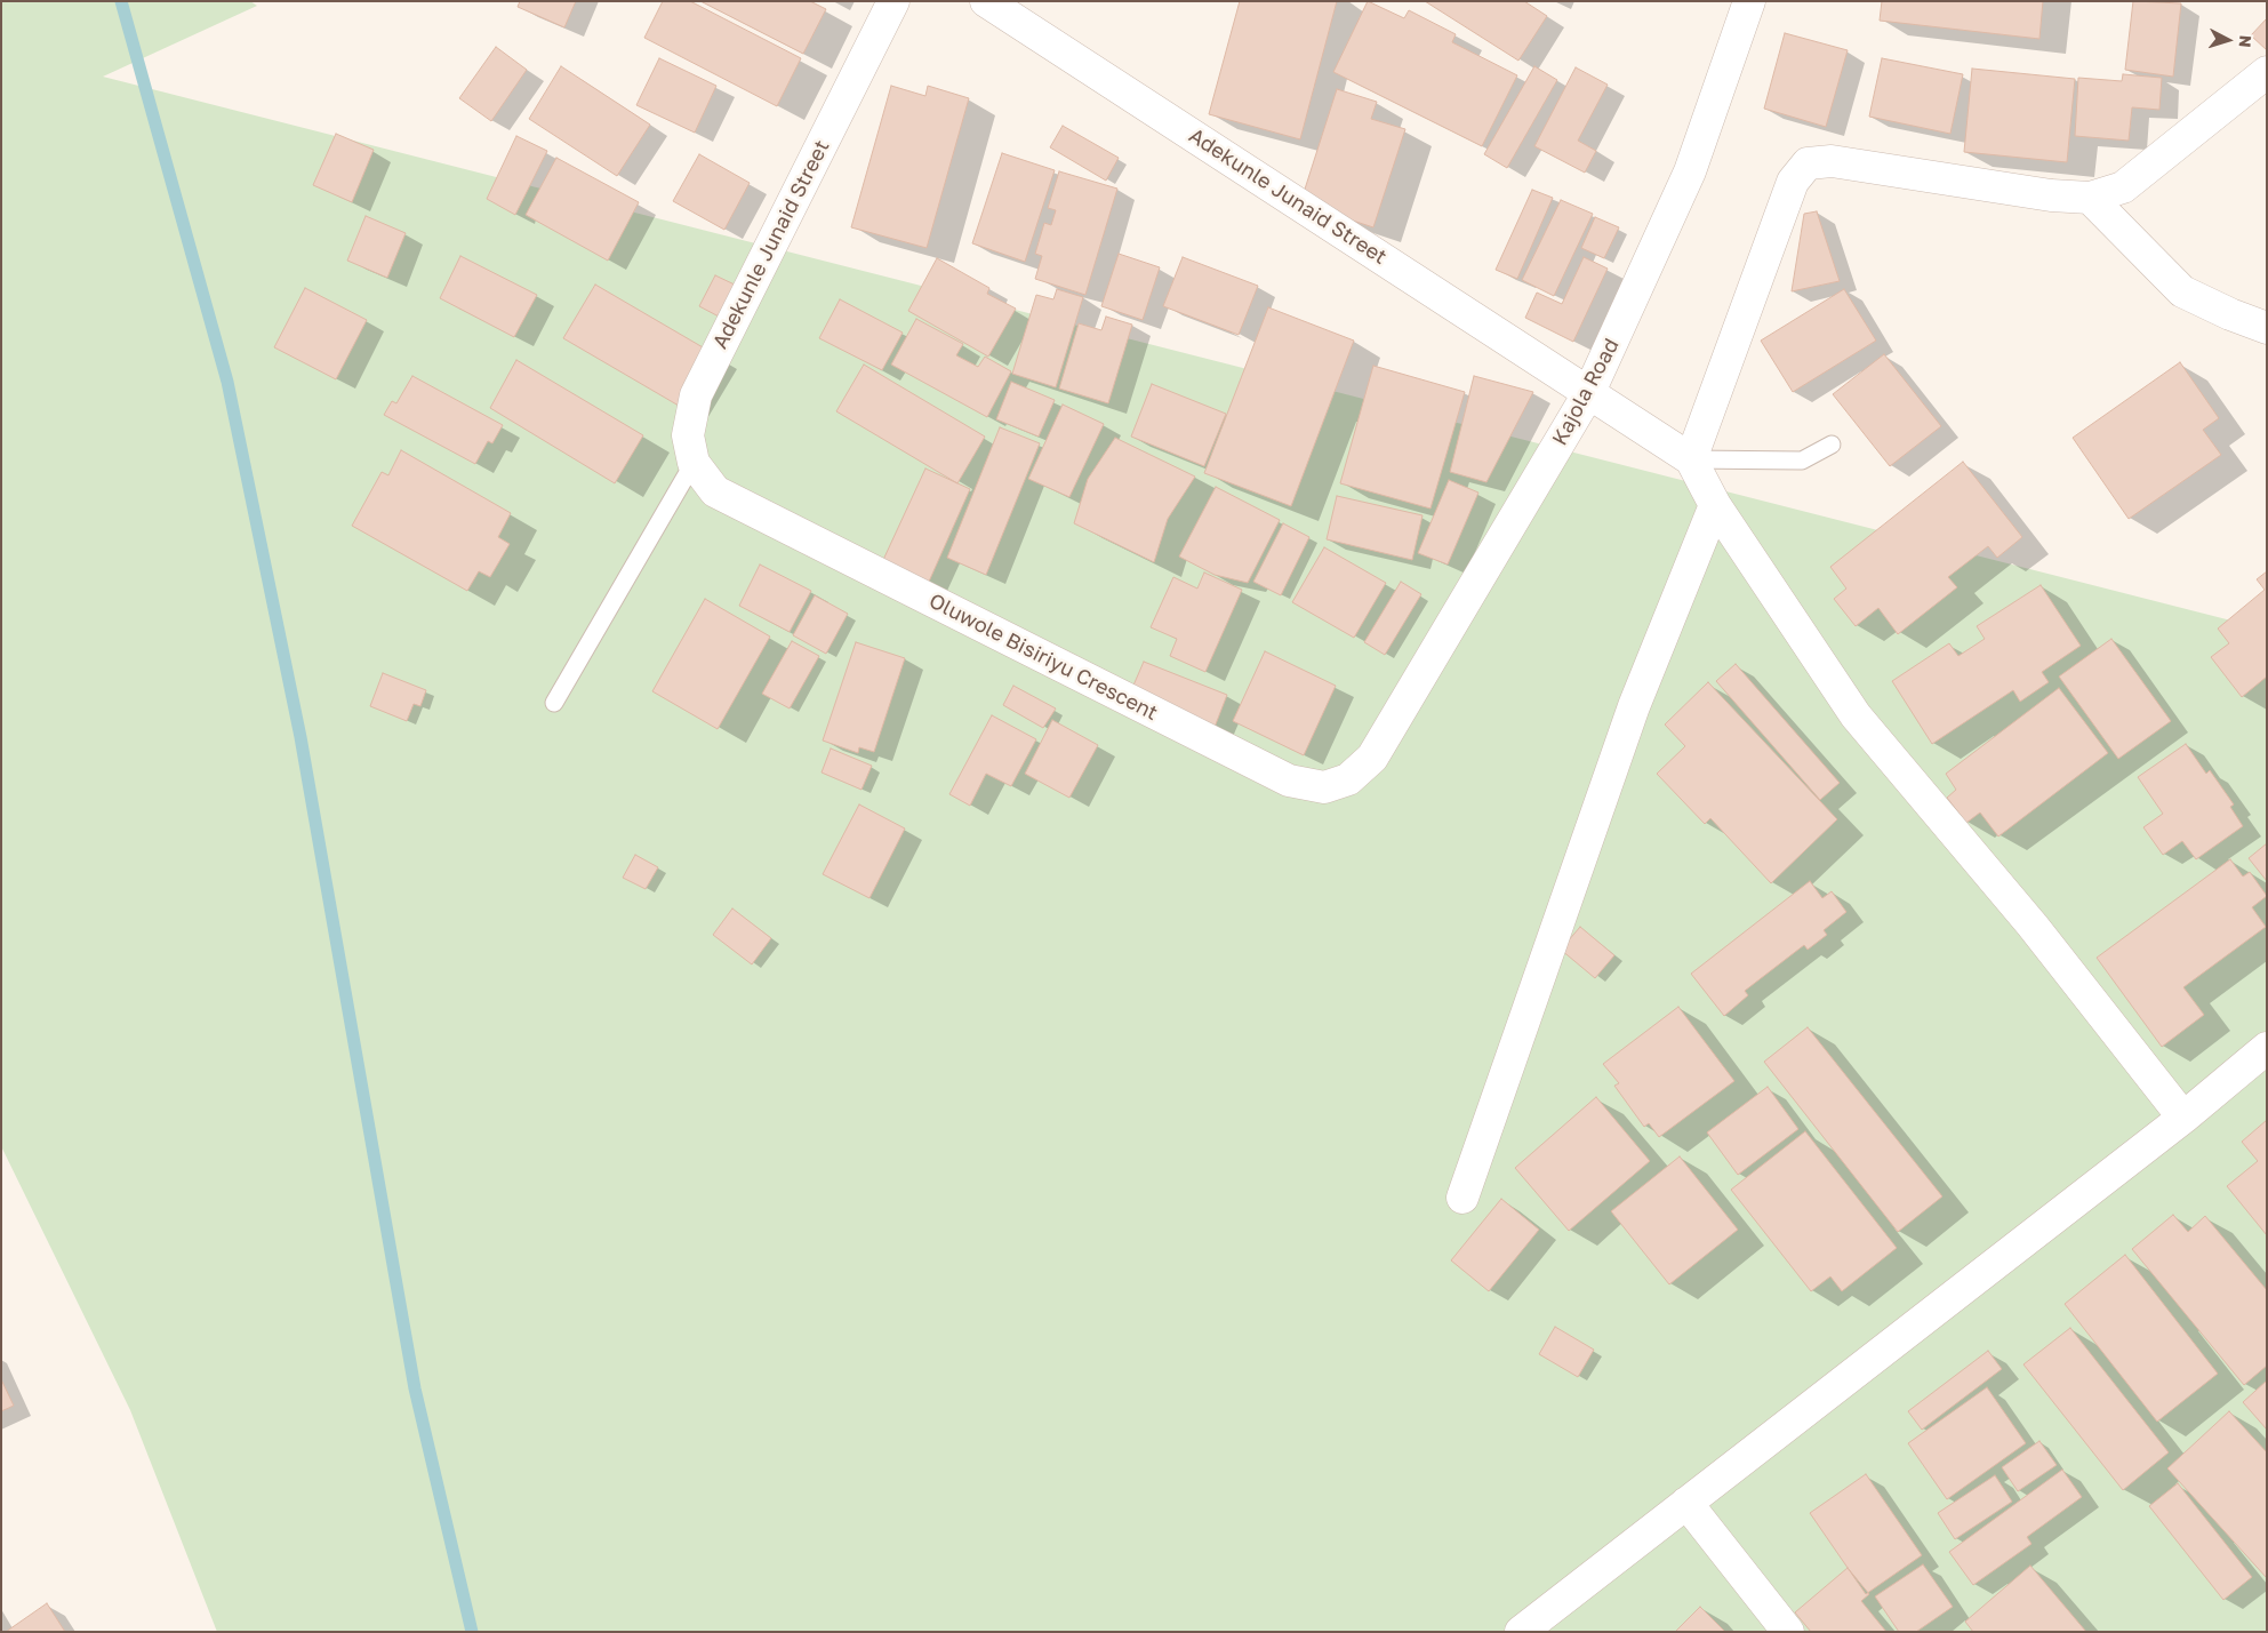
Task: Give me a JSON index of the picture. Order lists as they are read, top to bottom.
{
  "streets": {
    "street": ["Adekunle Junaid Street", "Kajola Road", "Oluwole Bisiriyu Crescent"]
  },
  "crossings": [
    ["Adekunle Junaid Street", "Kajola Road"],
    ["Adekunle Junaid Street", "Oluwole Bisiriyu Crescent"],
    ["Kajola Road", "Oluwole Bisiriyu Crescent"]
  ],
  "north": "right"
}
